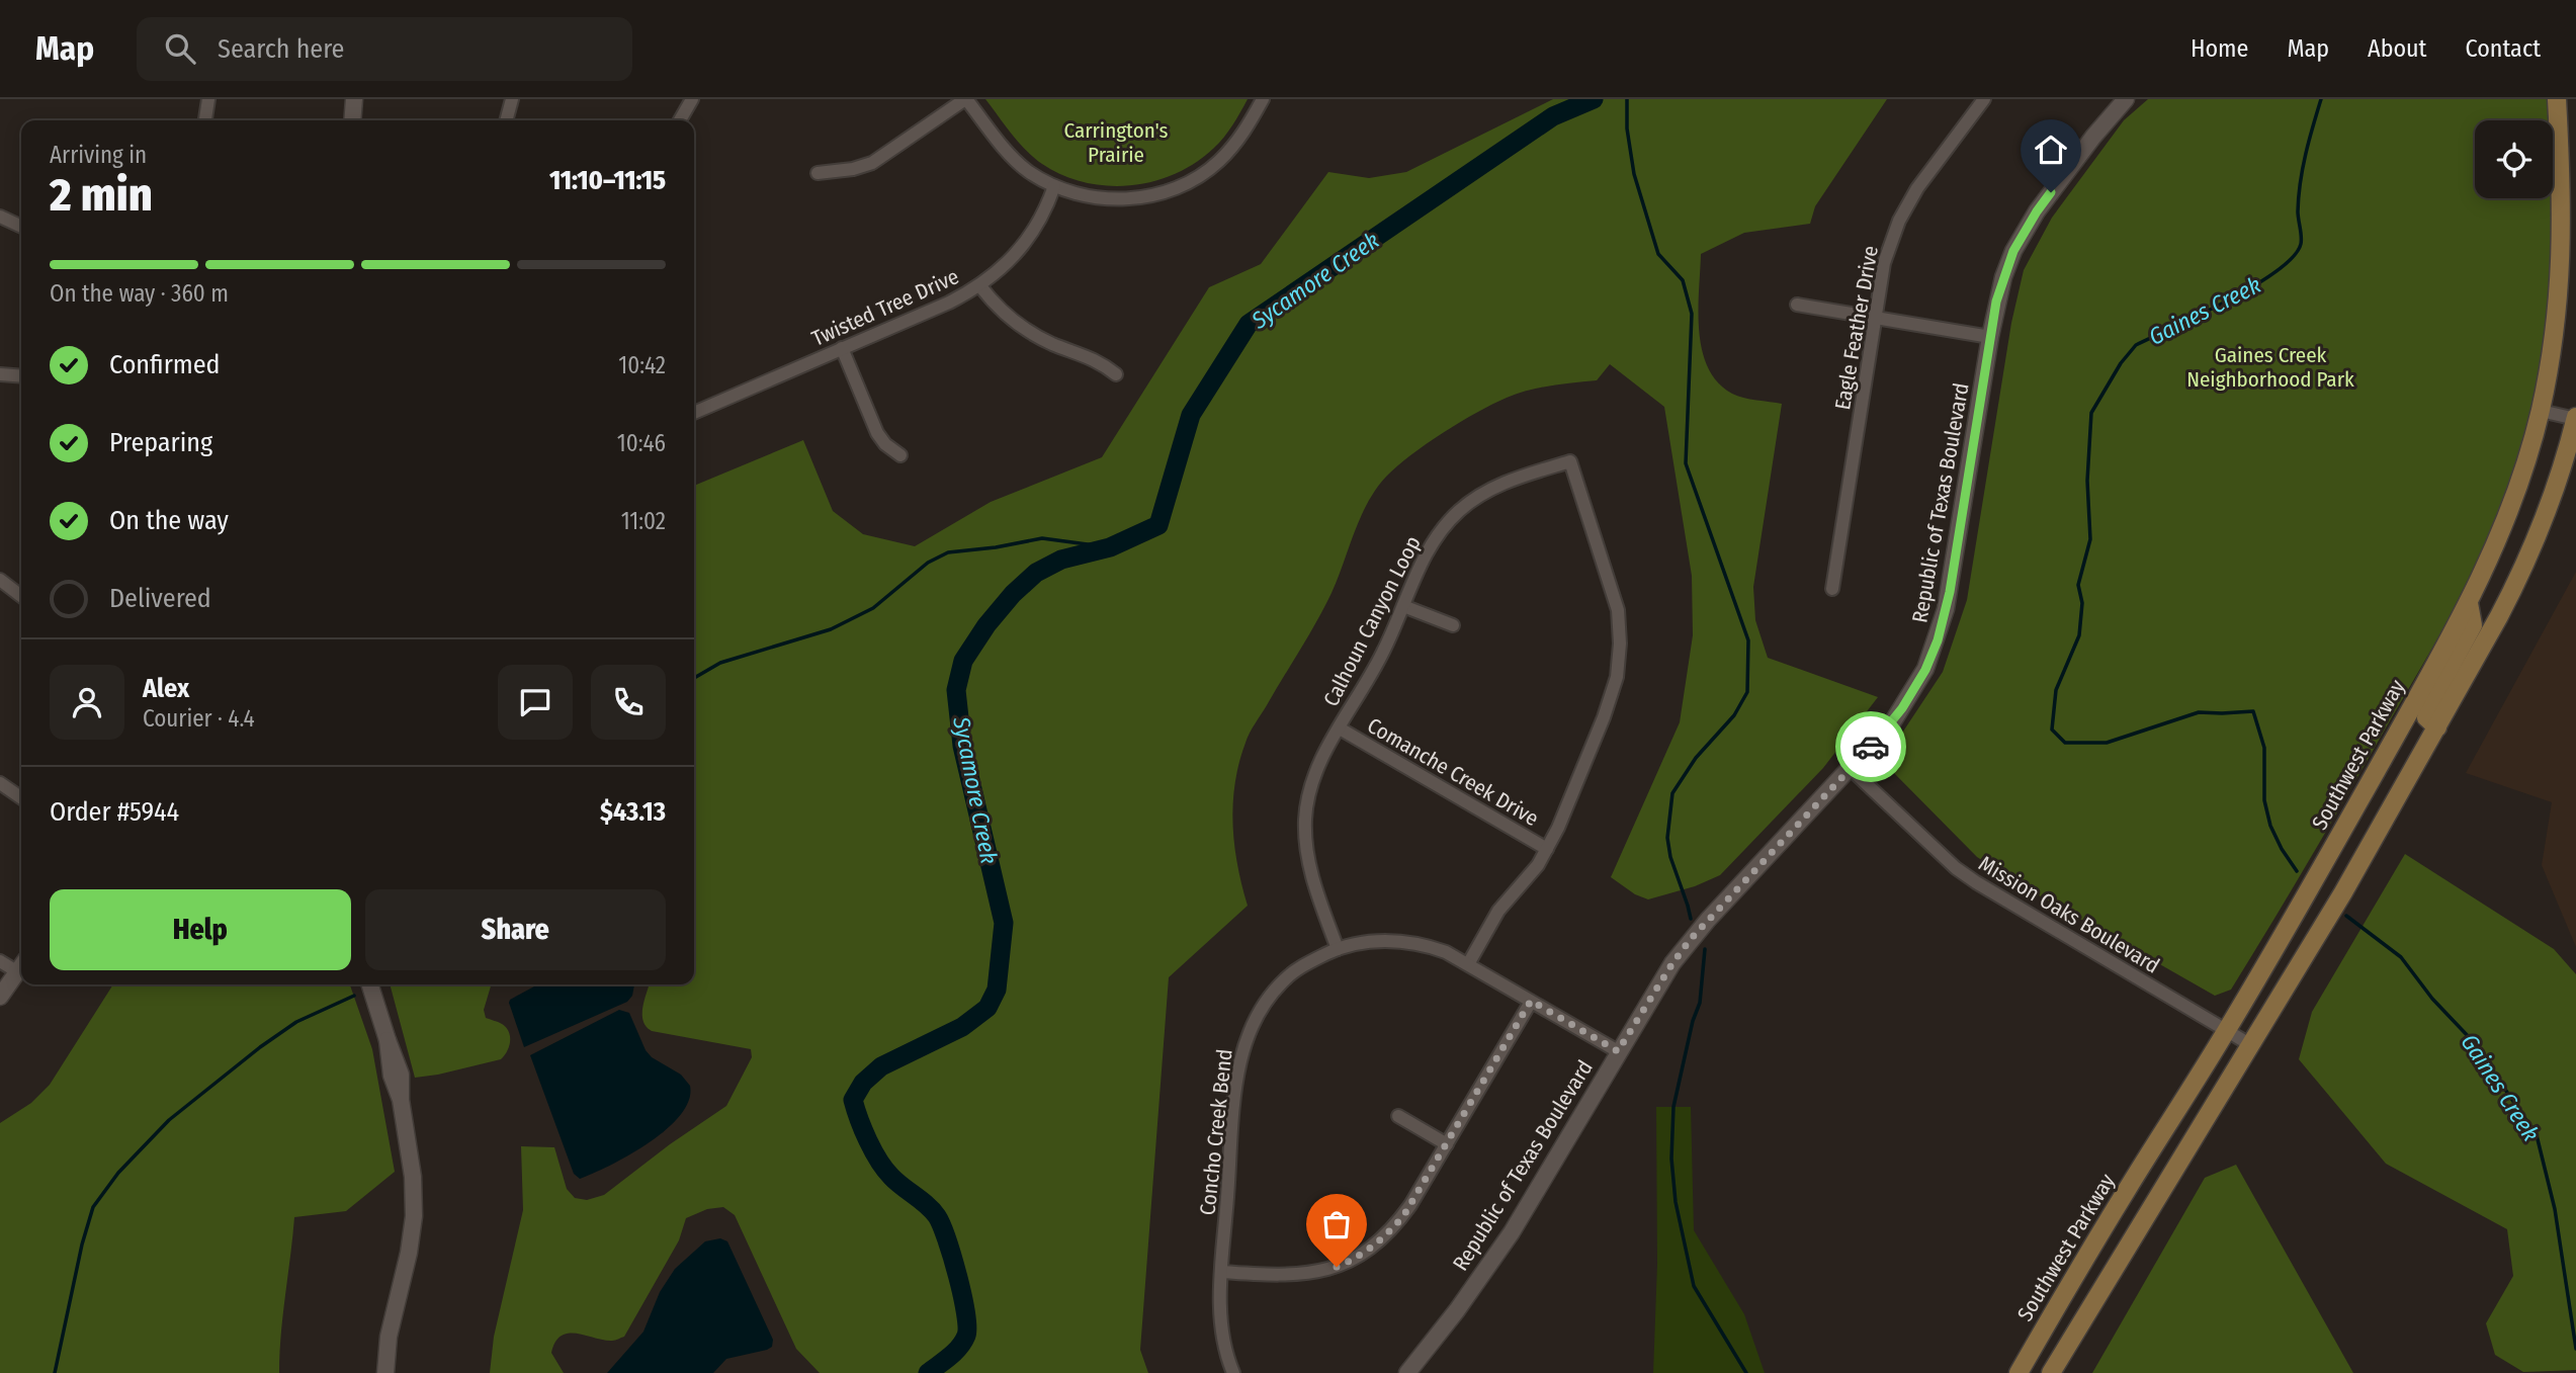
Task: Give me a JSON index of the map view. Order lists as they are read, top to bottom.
{
  "streets": {
    "main road": ["Southwest Parkway"],
    "street": [
      "Twisted Tree Drive",
      "Eagle Feather Drive",
      "Republic of Texas Boulevard",
      "Calhoun Canyon Loop",
      "Comanche Creek Drive",
      "Mission Oaks Boulevard",
      "Concho Creek Bend"
    ]
  },
  "crossings": [
    ["Republic of Texas Boulevard", "Mission Oaks Boulevard"],
    ["Republic of Texas Boulevard", "Concho Creek Bend"],
    ["Calhoun Canyon Loop", "Comanche Creek Drive"],
    ["Calhoun Canyon Loop", "Concho Creek Bend"],
    ["Southwest Parkway", "Mission Oaks Boulevard"]
  ],
  "water": ["Sycamore Creek", "Gaines Creek"],
  "parks": ["Carrington's Prairie", "Gaines Creek Neighborhood Park"],
  "page": {
    "header": "Map",
    "search": "Search here",
    "nav": [
      "Home",
      "Map",
      "About",
      "Contact"
    ],
    "heading": ["2 min", "Arriving in", "11:10–11:15"],
    "panel": [
      "Alex",
      "Courier · 4.4",
      "Order #5944",
      "$43.13"
    ],
    "bar": "On the way · 360 m",
    "list": [
      ["Confirmed", "10:42"],
      ["Preparing", "10:46"],
      ["On the way", "11:02"],
      "Delivered"
    ],
    "buttons": ["Help", "Share"]
  }
}
